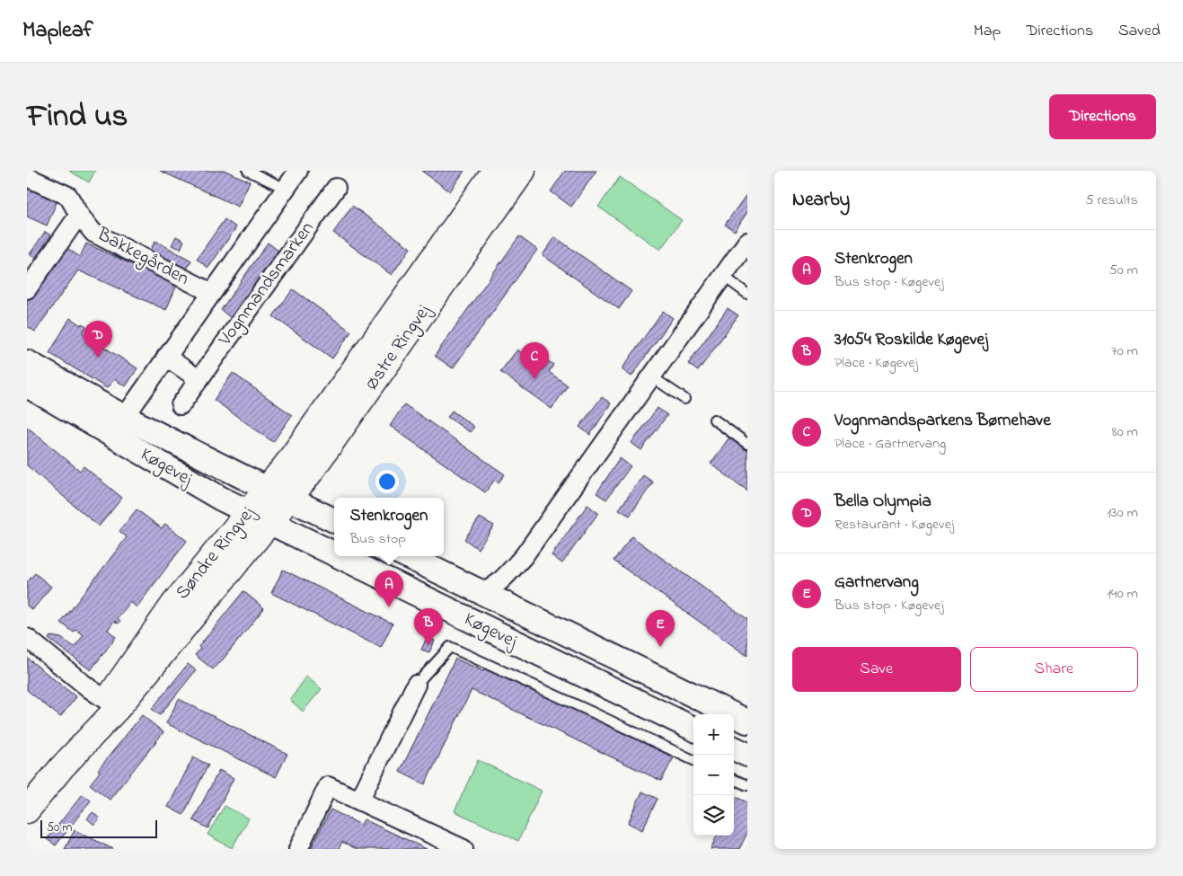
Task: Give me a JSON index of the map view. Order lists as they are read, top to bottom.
{
  "streets": {
    "main road": ["Østre Ringvej", "Søndre Ringvej"],
    "street": ["Bakkegården", "Vognmandsmarken", "Køgevej"]
  },
  "crossings": [
    ["Bakkegården", "Vognmandsmarken"],
    ["Vognmandsmarken", "Køgevej"],
    ["Østre Ringvej", "Køgevej"],
    ["Østre Ringvej", "Søndre Ringvej"],
    ["Køgevej", "Søndre Ringvej"]
  ],
  "scale_bar": "50 m",
  "page": {
    "header": "Mapleaf",
    "nav": ["Map", "Directions", "Saved"],
    "title": "Find us",
    "buttons": [
      "Directions",
      ["Save", "Share"]
    ],
    "heading": ["Nearby", "5 results"],
    "list": [
      {
        "mark": "A",
        "name": "Stenkrogen",
        "note": "Bus stop · Køgevej",
        "value": "50 m"
      },
      {
        "mark": "B",
        "name": "31054 Roskilde Køgevej",
        "note": "Place · Køgevej",
        "value": "70 m"
      },
      {
        "mark": "C",
        "name": "Vognmandsparkens Børnehave",
        "note": "Place · Gartnervang",
        "value": "80 m"
      },
      {
        "mark": "D",
        "name": "Bella Olympia",
        "note": "Restaurant · Køgevej",
        "value": "130 m"
      },
      {
        "mark": "E",
        "name": "Gartnervang",
        "note": "Bus stop · Køgevej",
        "value": "140 m"
      }
    ],
    "pins": [
      "D",
      "C",
      "A",
      "B",
      "E"
    ],
    "popup": ["Stenkrogen", "Bus stop"],
    "map_buttons": ["+", "−"],
    "scale": "50 m"
  }
}
